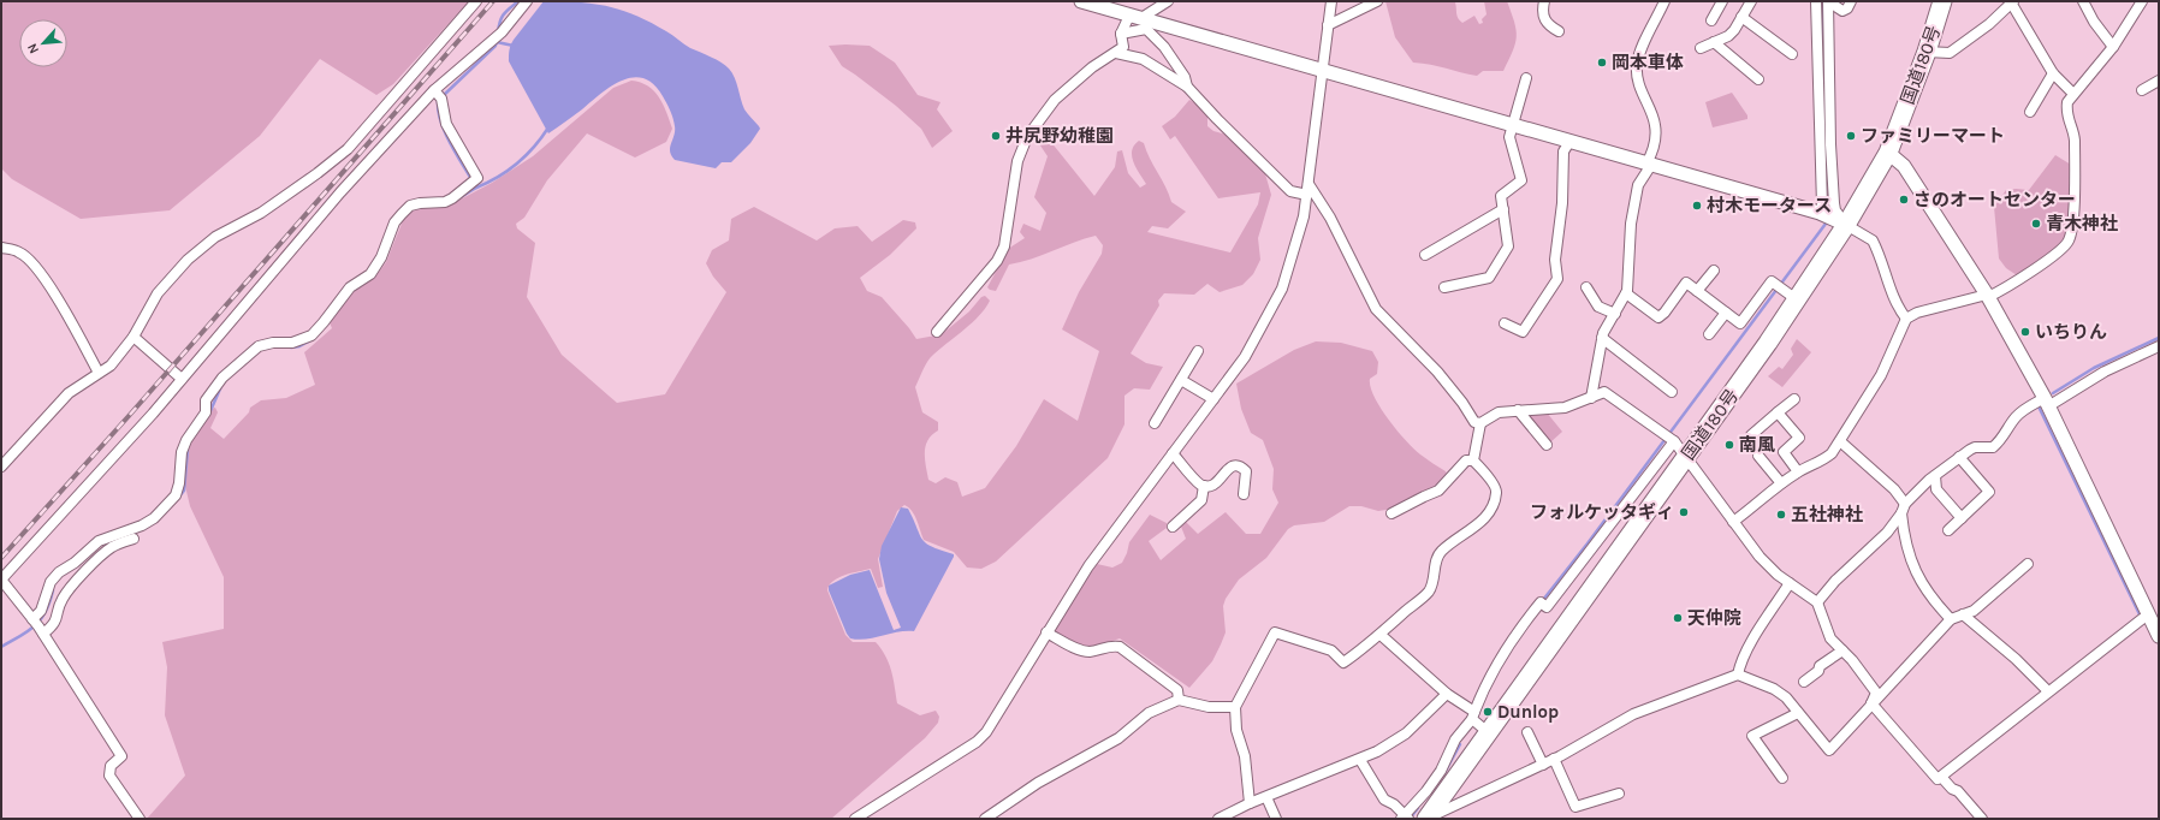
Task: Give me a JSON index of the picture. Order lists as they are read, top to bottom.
{
  "streets": {
    "highway": ["国道180号"]
  },
  "places": [
    "岡本車体",
    "井尻野幼稚園",
    "ファミリーマート",
    "さのオートセンター",
    "村木モータース",
    "青木神社",
    "いちりん",
    "南風",
    "フォルケッタギィ",
    "五社神社",
    "天仲院",
    "Dunlop"
  ],
  "north": "bottom left"
}
